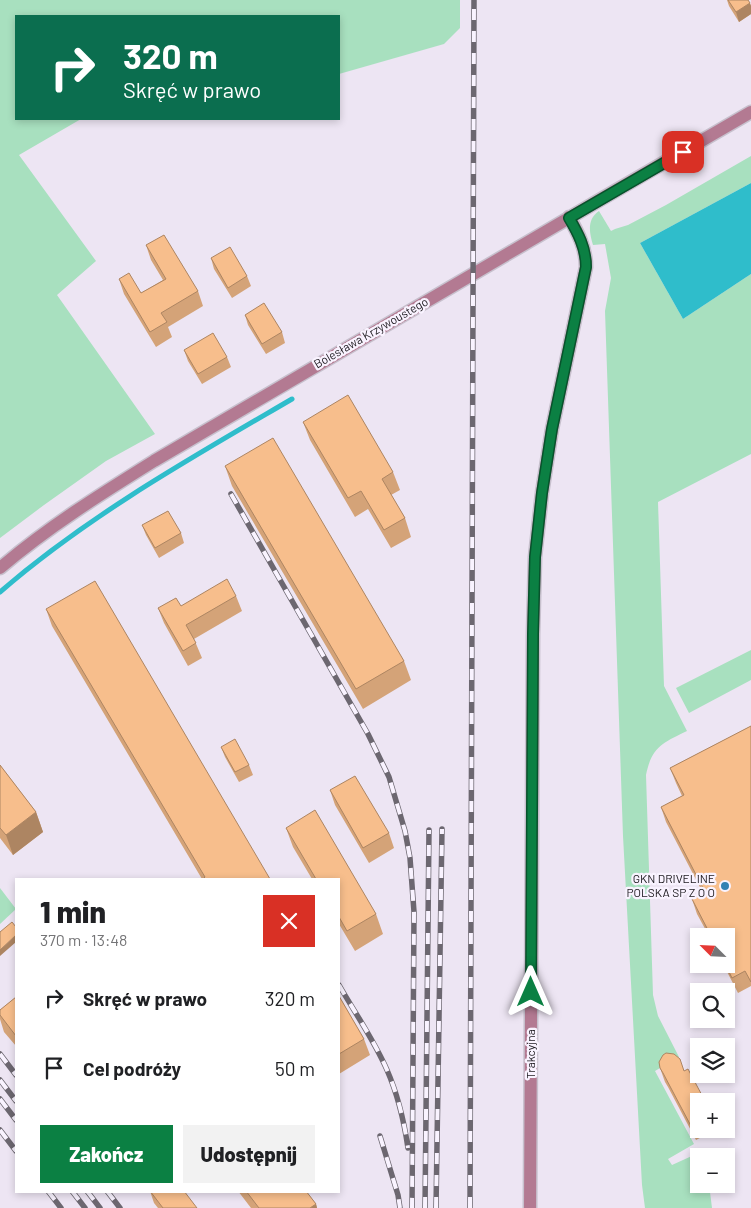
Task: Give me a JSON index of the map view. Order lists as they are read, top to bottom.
{
  "streets": {
    "street": ["Bolesława Krzywoustego", "Trakcyjna"]
  },
  "crossings": [
    ["Bolesława Krzywoustego", "Trakcyjna"]
  ],
  "places": ["GKN DRIVELINE POLSKA SP Z O O"],
  "north": "top left",
  "page": {
    "turn": ["320 m", "Skręć w prawo"],
    "heading": ["1 min", "370 m · 13:48"],
    "map_buttons": ["+", "−"],
    "list": [
      {
        "name": "Skręć w prawo",
        "value": "320 m"
      },
      {
        "name": "Cel podróży",
        "value": "50 m"
      }
    ],
    "buttons": ["Zakończ", "Udostępnij"]
  }
}
